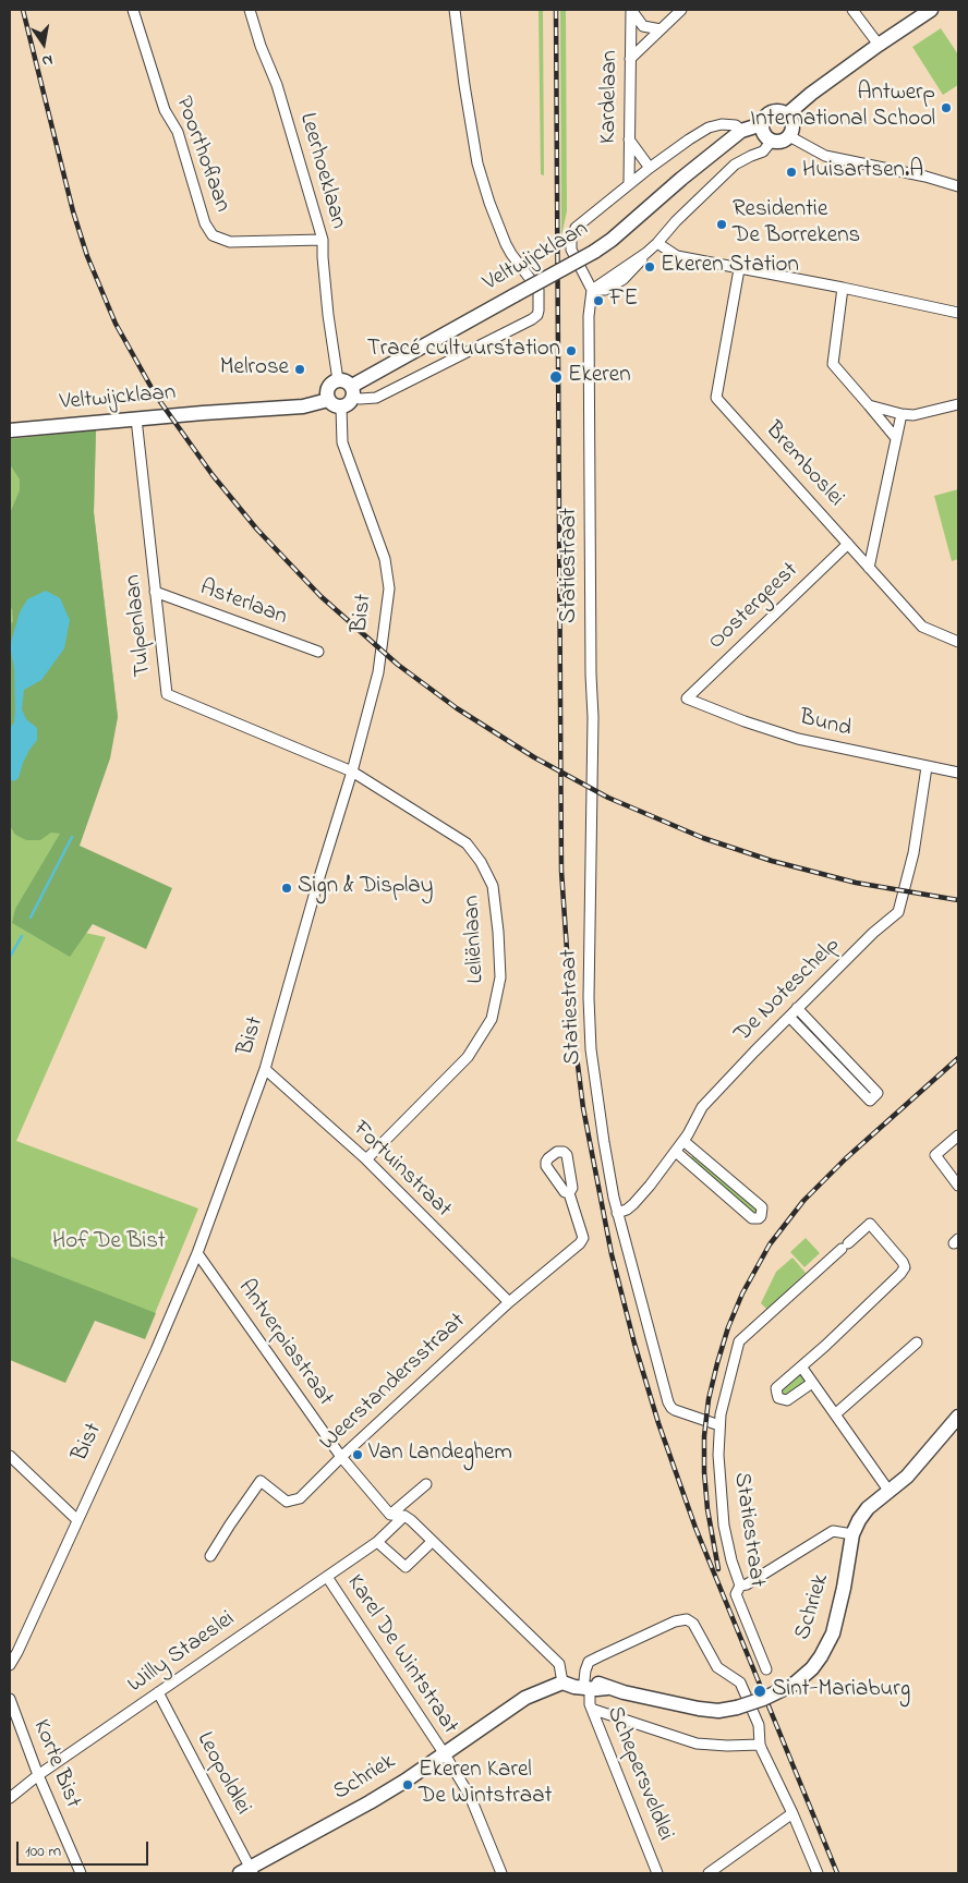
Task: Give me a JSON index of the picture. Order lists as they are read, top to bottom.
{
  "streets": {
    "street": [
      "Kardelaan",
      "Poorthoflaan",
      "Leerhoeklaan",
      "Veltwijcklaan",
      "Bremboslei",
      "Statiestraat",
      "Asterlaan",
      "Oostergeest",
      "Bist",
      "Tulpenlaan",
      "Bund",
      "Leliënlaan",
      "De Noteschelp",
      "Fortuinstraat",
      "Antverpiastraat",
      "Weerstandersstraat",
      "Schriek",
      "Willy Staeslei",
      "Karel De Wintstraat",
      "Korte Bist",
      "Leopoldlei",
      "Schepersveldlei"
    ]
  },
  "crossings": [
    ["Poorthoflaan", "Leerhoeklaan"],
    ["Leerhoeklaan", "Veltwijcklaan"],
    ["Leerhoeklaan", "Bist"],
    ["Veltwijcklaan", "Statiestraat"],
    ["Veltwijcklaan", "Bist"],
    ["Veltwijcklaan", "Tulpenlaan"],
    ["Bremboslei", "Oostergeest"],
    ["Statiestraat", "De Noteschelp"],
    ["Statiestraat", "Schriek"],
    ["Asterlaan", "Tulpenlaan"],
    ["Oostergeest", "Bund"],
    ["Bist", "Tulpenlaan"],
    ["Bist", "Leliënlaan"],
    ["Bist", "Fortuinstraat"],
    ["Bist", "Antverpiastraat"],
    ["Tulpenlaan", "Leliënlaan"],
    ["Bund", "De Noteschelp"],
    ["Leliënlaan", "Fortuinstraat"],
    ["Fortuinstraat", "Weerstandersstraat"],
    ["Antverpiastraat", "Weerstandersstraat"],
    ["Schriek", "Karel De Wintstraat"],
    ["Schriek", "Leopoldlei"],
    ["Schriek", "Schepersveldlei"],
    ["Willy Staeslei", "Karel De Wintstraat"],
    ["Willy Staeslei", "Korte Bist"],
    ["Willy Staeslei", "Leopoldlei"]
  ],
  "parks": ["Hof De Bist"],
  "places": [
    "Antwerp International School",
    "Huisartsen.A",
    "Residentie De Borrekens",
    "Ekeren Station",
    "FE",
    "Tracé cultuurstation",
    "Melrose",
    "Ekeren",
    "Sign & Display",
    "Van Landeghem",
    "Sint-Mariaburg",
    "Ekeren Karel De Wintstraat"
  ],
  "scale_bar": "100 m",
  "north": "bottom"
}
